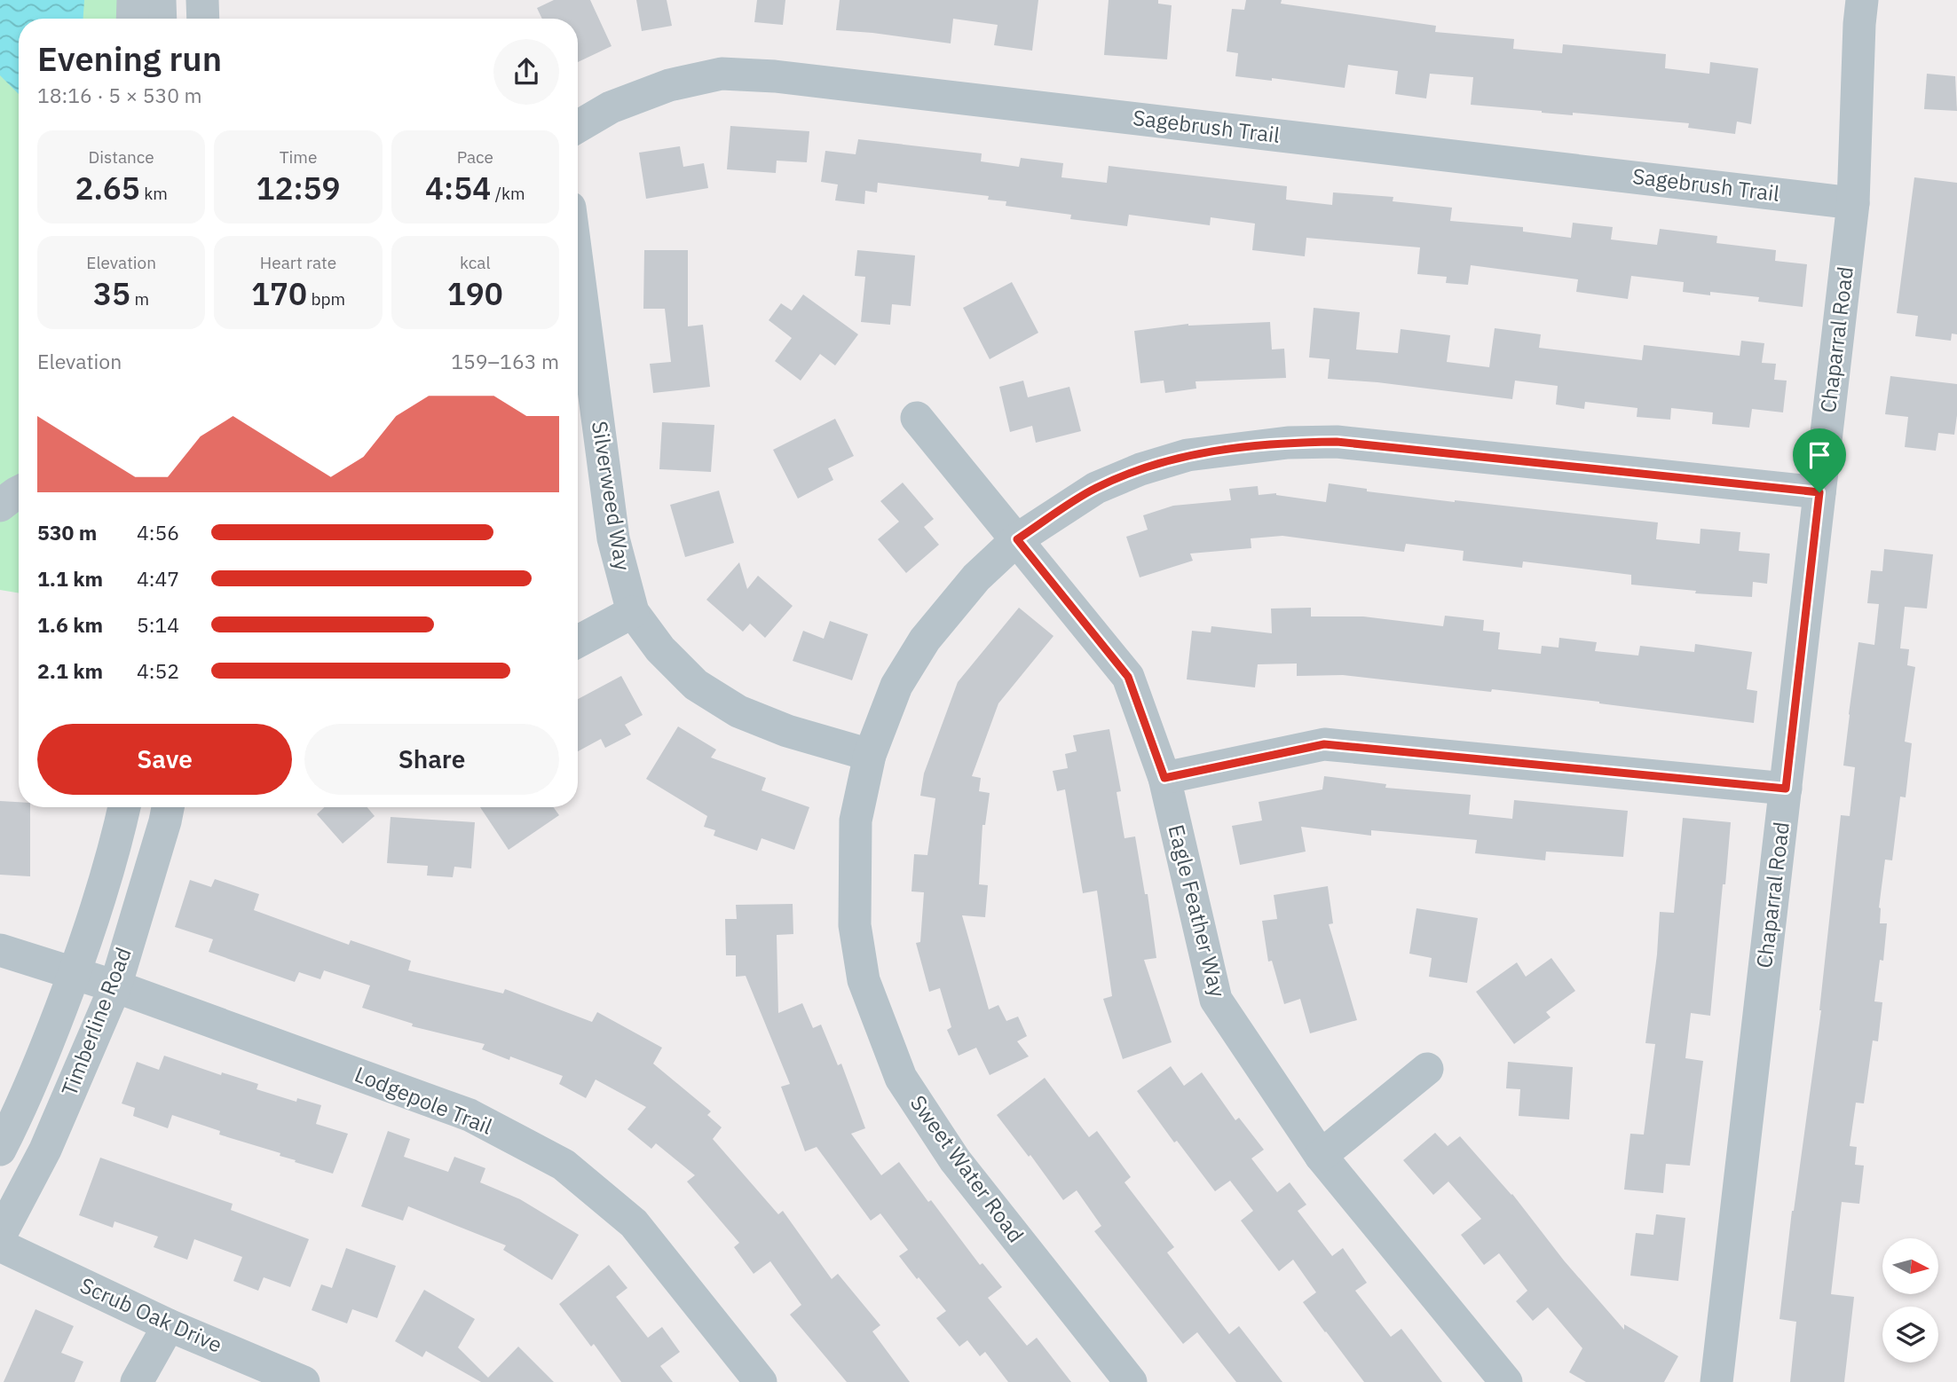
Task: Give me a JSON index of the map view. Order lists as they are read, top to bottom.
{
  "streets": {
    "street": [
      "Sagebrush Trail",
      "Chaparral Road",
      "Silverweed Way",
      "Eagle Feather Way",
      "Timberline Road",
      "Lodgepole Trail",
      "Sweet Water Road",
      "Scrub Oak Drive"
    ]
  },
  "crossings": [
    ["Sagebrush Trail", "Chaparral Road"],
    ["Chaparral Road", "Sweet Water Road"],
    ["Silverweed Way", "Sweet Water Road"],
    ["Eagle Feather Way", "Sweet Water Road"],
    ["Timberline Road", "Lodgepole Trail"]
  ],
  "north": "right",
  "page": {
    "heading": ["Evening run", "18:16 · 5 × 530 m"],
    "stats": [
      ["Distance", "2.65 km"],
      ["Time", "12:59"],
      ["Pace", "4:54 /km"],
      ["Elevation", "35 m"],
      ["Heart rate", "170 bpm"],
      ["kcal", "190"]
    ],
    "chart": ["Elevation", "159–163 m"],
    "list": [
      {
        "name": "530 m",
        "note": "4:56"
      },
      {
        "name": "1.1 km",
        "note": "4:47"
      },
      {
        "name": "1.6 km",
        "note": "5:14"
      },
      {
        "name": "2.1 km",
        "note": "4:52"
      }
    ],
    "buttons": ["Save", "Share"]
  }
}
